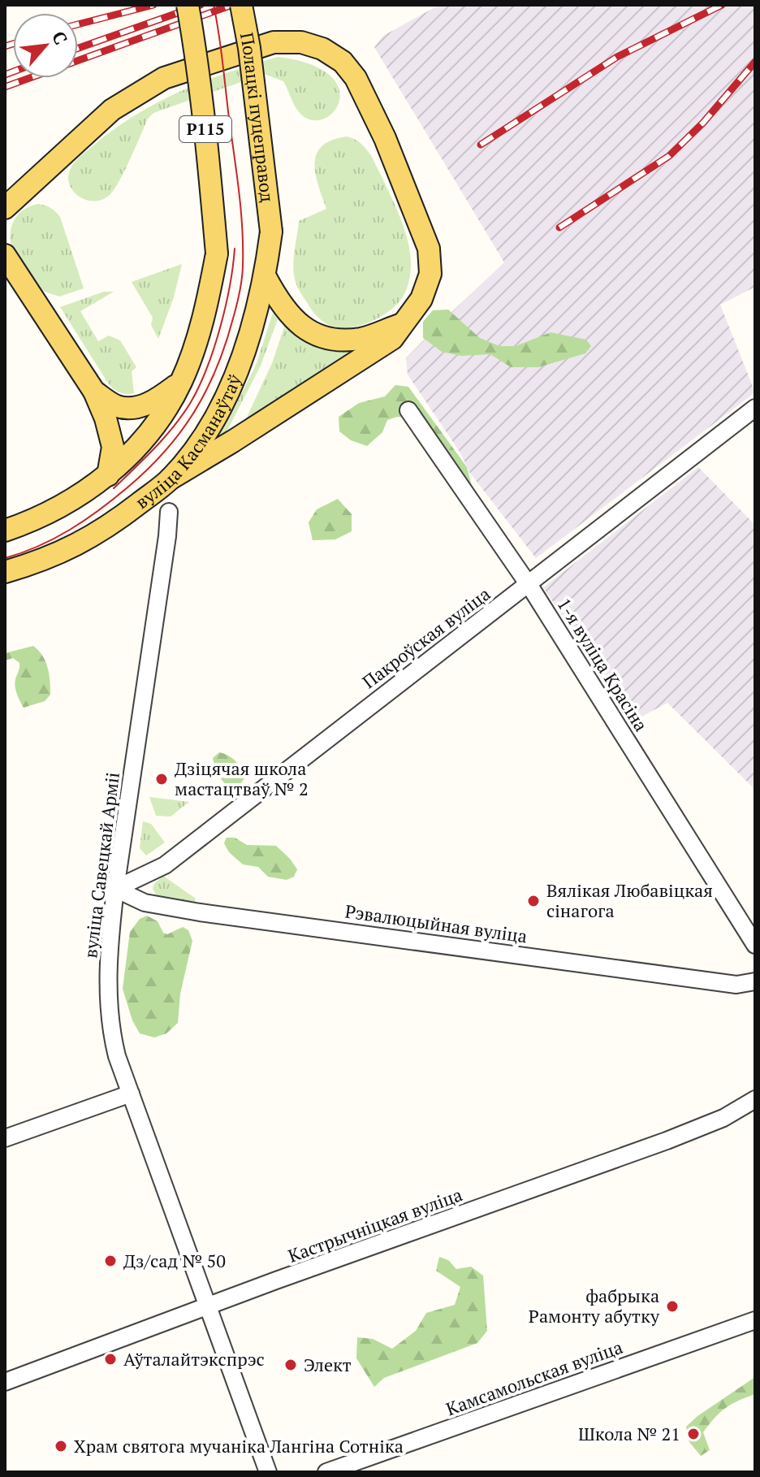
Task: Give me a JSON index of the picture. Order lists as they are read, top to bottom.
{
  "streets": {
    "main road": ["Полацкі пуцеправод", "Р115", "вуліца Касманаўтаў"],
    "street": [
      "Пакроўская вуліца",
      "1-я вуліца Красіна",
      "вуліца Савецкай Арміі",
      "Рэвалюцыйная вуліца",
      "Кастрычніцкая вуліца",
      "Камсамольская вуліца"
    ]
  },
  "crossings": [
    ["Полацкі пуцеправод", "вуліца Касманаўтаў"],
    ["Пакроўская вуліца", "1-я вуліца Красіна"],
    ["Пакроўская вуліца", "вуліца Савецкай Арміі"],
    ["Пакроўская вуліца", "Рэвалюцыйная вуліца"],
    ["вуліца Савецкай Арміі", "Рэвалюцыйная вуліца"],
    ["вуліца Савецкай Арміі", "Кастрычніцкая вуліца"]
  ],
  "places": [
    "Дзіцячая школа мастацтваў № 2",
    "Вялікая Любавіцкая сінагога",
    "Дз/сад № 50",
    "фабрыка Рамонту абутку",
    "Аўталайтэкспрэс",
    "Элект",
    "Школа № 21",
    "Храм святога мучаніка Лангіна Сотніка"
  ],
  "north": "top right"
}
